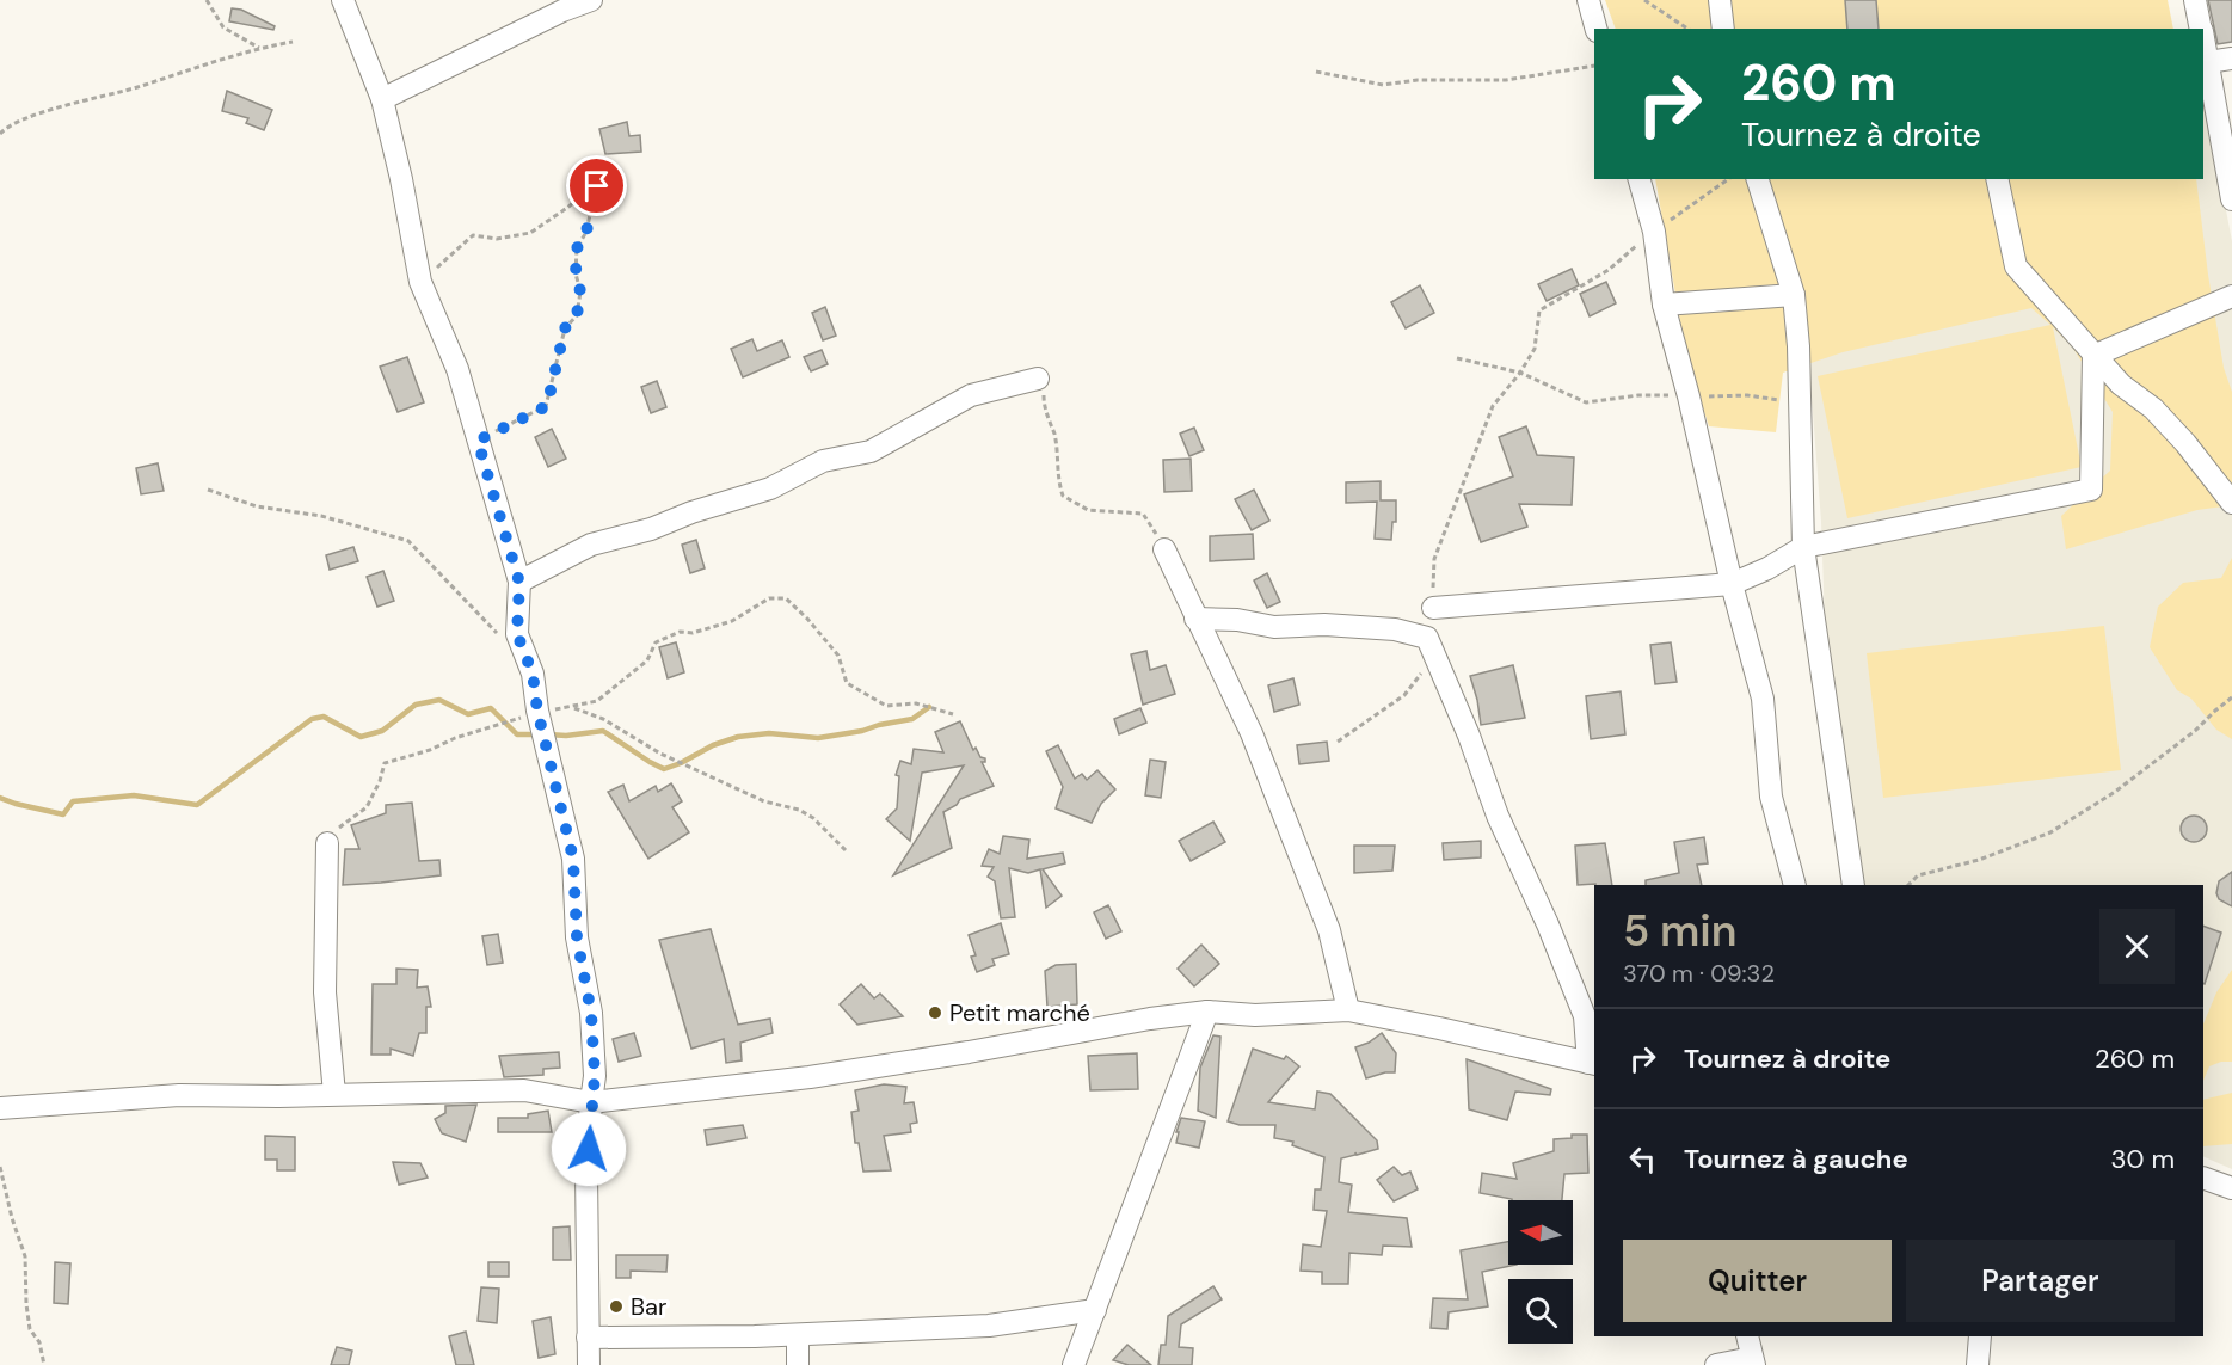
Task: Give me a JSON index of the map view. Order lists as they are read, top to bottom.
{
  "places": ["Petit marché", "Bar"],
  "north": "left",
  "page": {
    "turn": ["260 m", "Tournez à droite"],
    "heading": ["5 min", "370 m · 09:32"],
    "list": [
      {
        "name": "Tournez à droite",
        "value": "260 m"
      },
      {
        "name": "Tournez à gauche",
        "value": "30 m"
      }
    ],
    "buttons": ["Quitter", "Partager"]
  }
}
